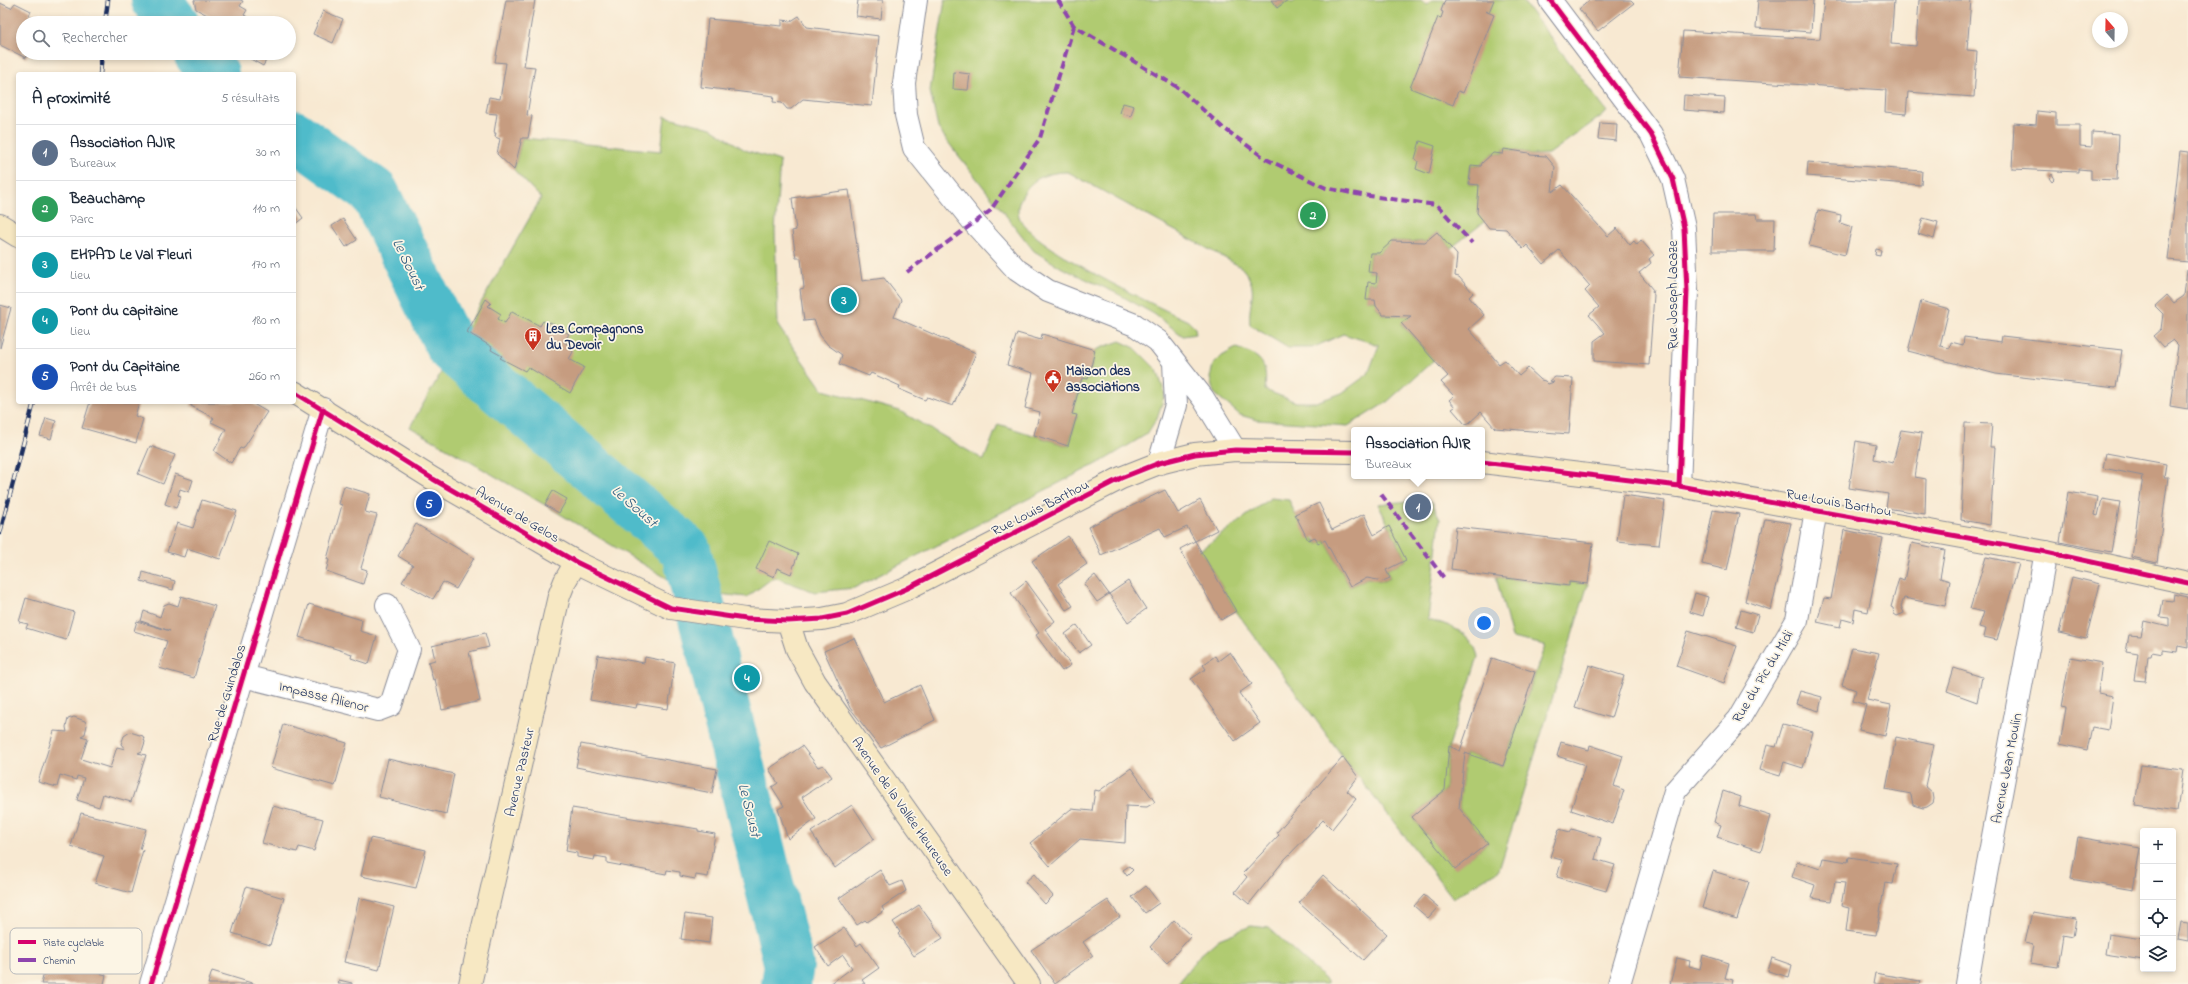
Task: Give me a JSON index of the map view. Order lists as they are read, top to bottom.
{
  "streets": {
    "street": [
      "Rue Joseph Lacaze",
      "Rue Louis Barthou",
      "Avenue de Gelos",
      "Rue du Pic du Midi",
      "Rue de Guindalos",
      "Impasse Alienor",
      "Avenue Jean Moulin",
      "Avenue Pasteur",
      "Avenue de la Vallée Heureuse"
    ]
  },
  "crossings": [
    ["Rue Joseph Lacaze", "Rue Louis Barthou"],
    ["Rue Louis Barthou", "Avenue de Gelos"],
    ["Rue Louis Barthou", "Rue du Pic du Midi"],
    ["Rue Louis Barthou", "Avenue Jean Moulin"],
    ["Rue Louis Barthou", "Avenue de la Vallée Heureuse"],
    ["Avenue de Gelos", "Rue de Guindalos"],
    ["Avenue de Gelos", "Avenue Pasteur"],
    ["Rue de Guindalos", "Impasse Alienor"]
  ],
  "water": ["Le Soust"],
  "places": {
    "building": ["Les Compagnons du Devoir"],
    "public building": ["Maison des associations"]
  },
  "legend": ["Piste cyclable", "Chemin"],
  "north": "top",
  "page": {
    "search": "Rechercher",
    "heading": ["À proximité", "5 résultats"],
    "list": [
      {
        "mark": "1",
        "name": "Association AJIR",
        "note": "Bureaux",
        "value": "30 m"
      },
      {
        "mark": "2",
        "name": "Beauchamp",
        "note": "Parc",
        "value": "110 m"
      },
      {
        "mark": "3",
        "name": "EHPAD Le Val Fleuri",
        "note": "Lieu",
        "value": "170 m"
      },
      {
        "mark": "4",
        "name": "Pont du capitaine",
        "note": "Lieu",
        "value": "180 m"
      },
      {
        "mark": "5",
        "name": "Pont du Capitaine",
        "note": "Arrêt de bus",
        "value": "260 m"
      }
    ],
    "pins": [
      "2",
      "3",
      "5",
      "1",
      "4"
    ],
    "popup": ["Association AJIR", "Bureaux"],
    "map_buttons": ["+", "−"]
  }
}
